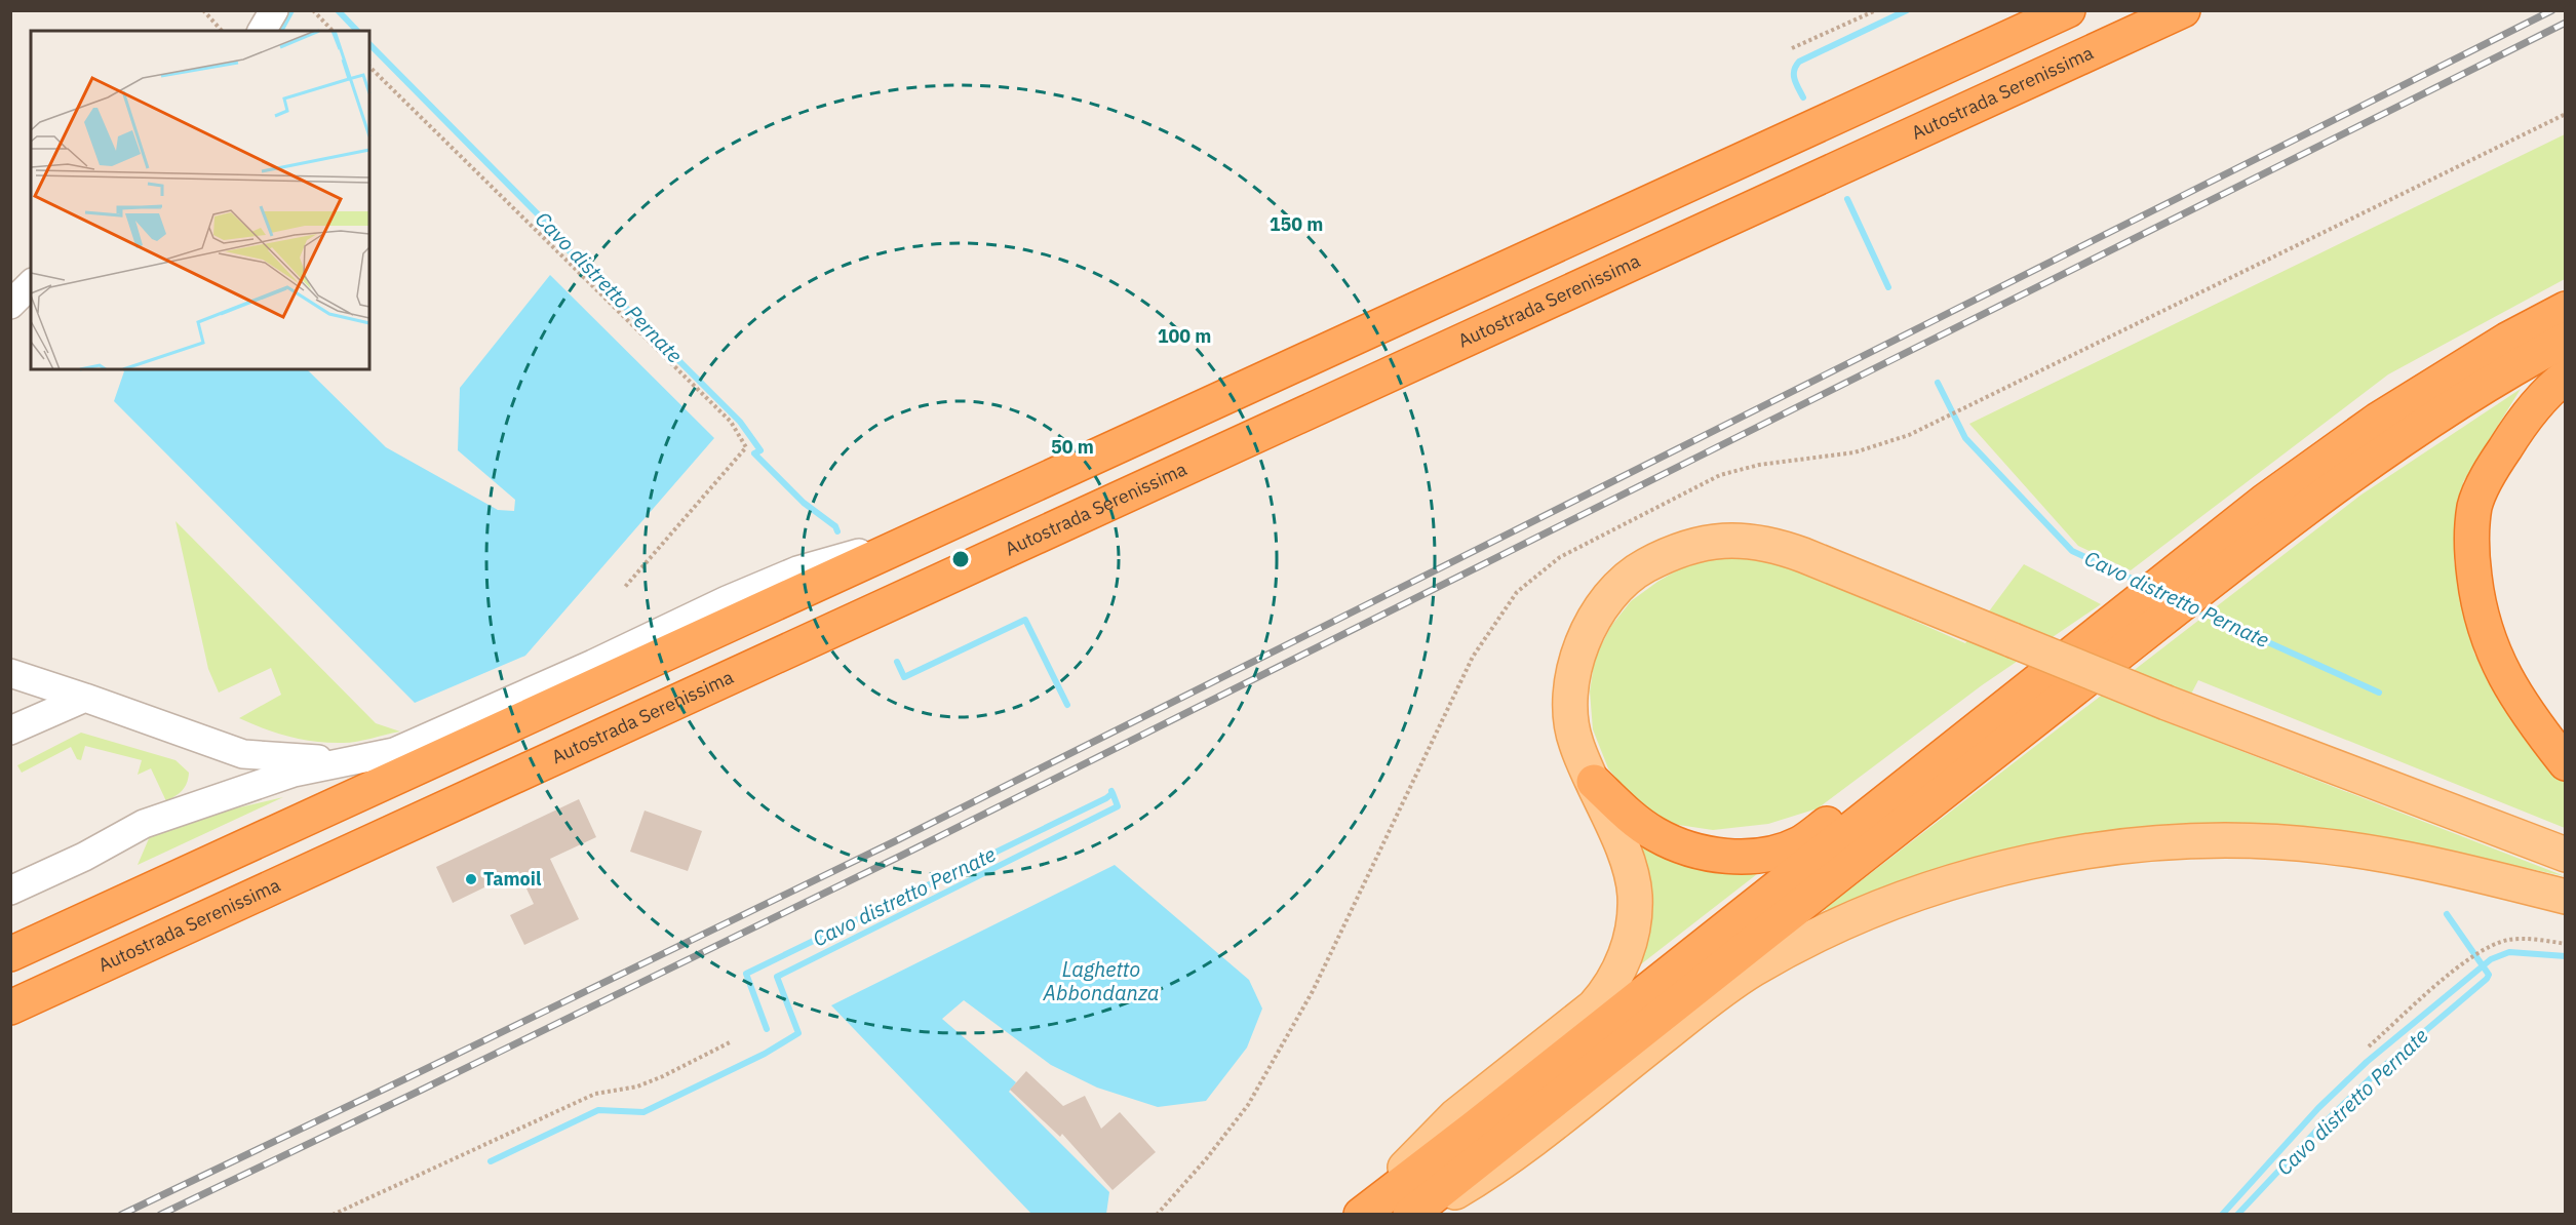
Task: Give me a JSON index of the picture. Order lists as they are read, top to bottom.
{
  "streets": {
    "highway": ["Autostrada Serenissima"]
  },
  "water": ["Cavo distretto Pernate", "Laghetto Abbondanza"],
  "places": ["Tamoil"],
  "rings": ["150 m", "100 m", "50 m"]
}
